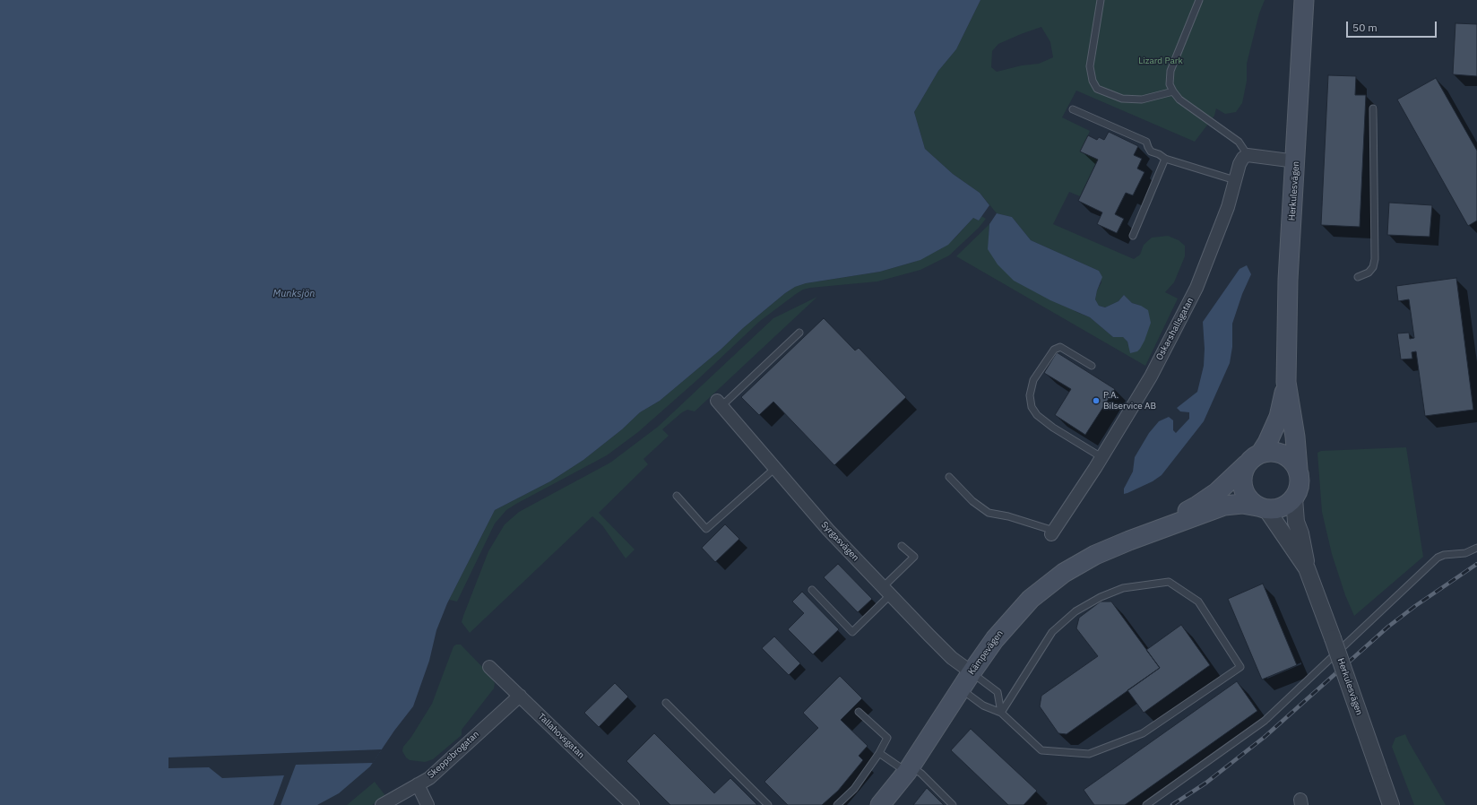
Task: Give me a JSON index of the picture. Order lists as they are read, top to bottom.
{
  "streets": {
    "main road": ["Herkulesvägen", "Kämpevägen"],
    "street": [
      "Oskarshallsgatan",
      "Syrgasvägen",
      "Tallahovsgatan",
      "Skeppsbrogatan"
    ]
  },
  "crossings": [
    ["Herkulesvägen", "Kämpevägen"],
    ["Syrgasvägen", "Kämpevägen"],
    ["Tallahovsgatan", "Skeppsbrogatan"]
  ],
  "water": ["Munksjön"],
  "parks": ["Lizard Park"],
  "places": ["P.A. Bilservice AB"],
  "scale_bar": "50 m"
}
